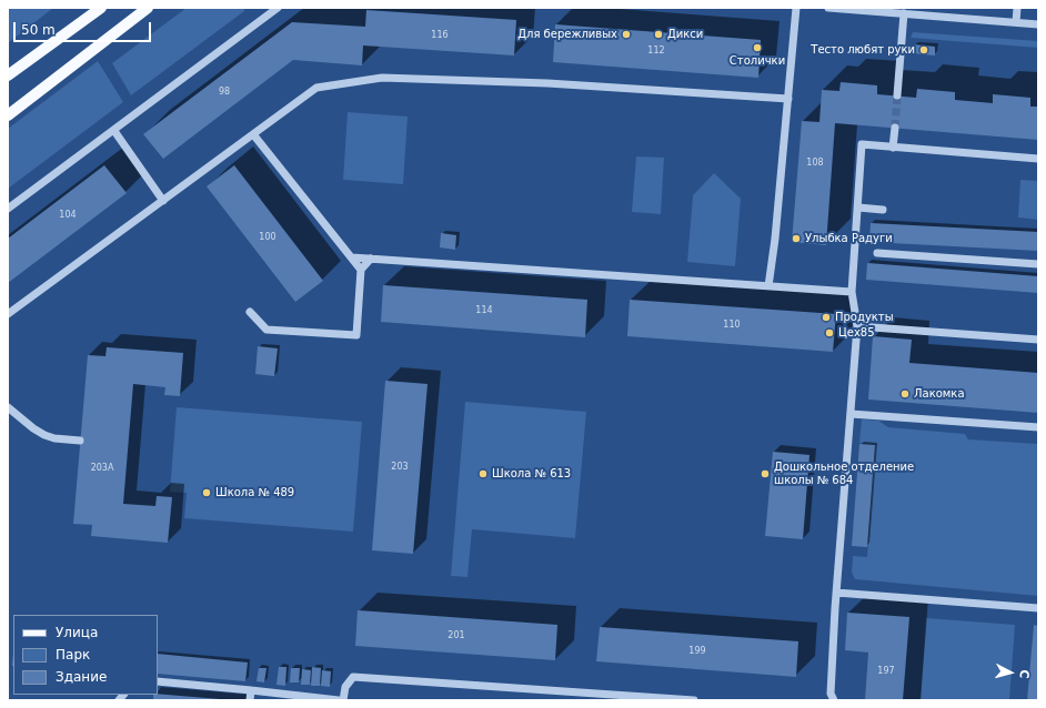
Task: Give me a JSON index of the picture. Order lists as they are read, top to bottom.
{
  "places": [
    "Для бережливых",
    "Дикси",
    "Столички",
    "Тесто любят руки",
    "Улыбка Радуги",
    "Продукты",
    "Цех85",
    "Лакомка",
    "Школа № 613",
    "Дошкольное отделение школы № 684",
    "Школа № 489"
  ],
  "house_numbers": [
    "116",
    "112",
    "98",
    "108",
    "104",
    "100",
    "114",
    "110",
    "203",
    "203А",
    "201",
    "199",
    "197"
  ],
  "legend": ["Улица", "Парк", "Здание"],
  "scale_bar": "50 m",
  "north": "right"
}
